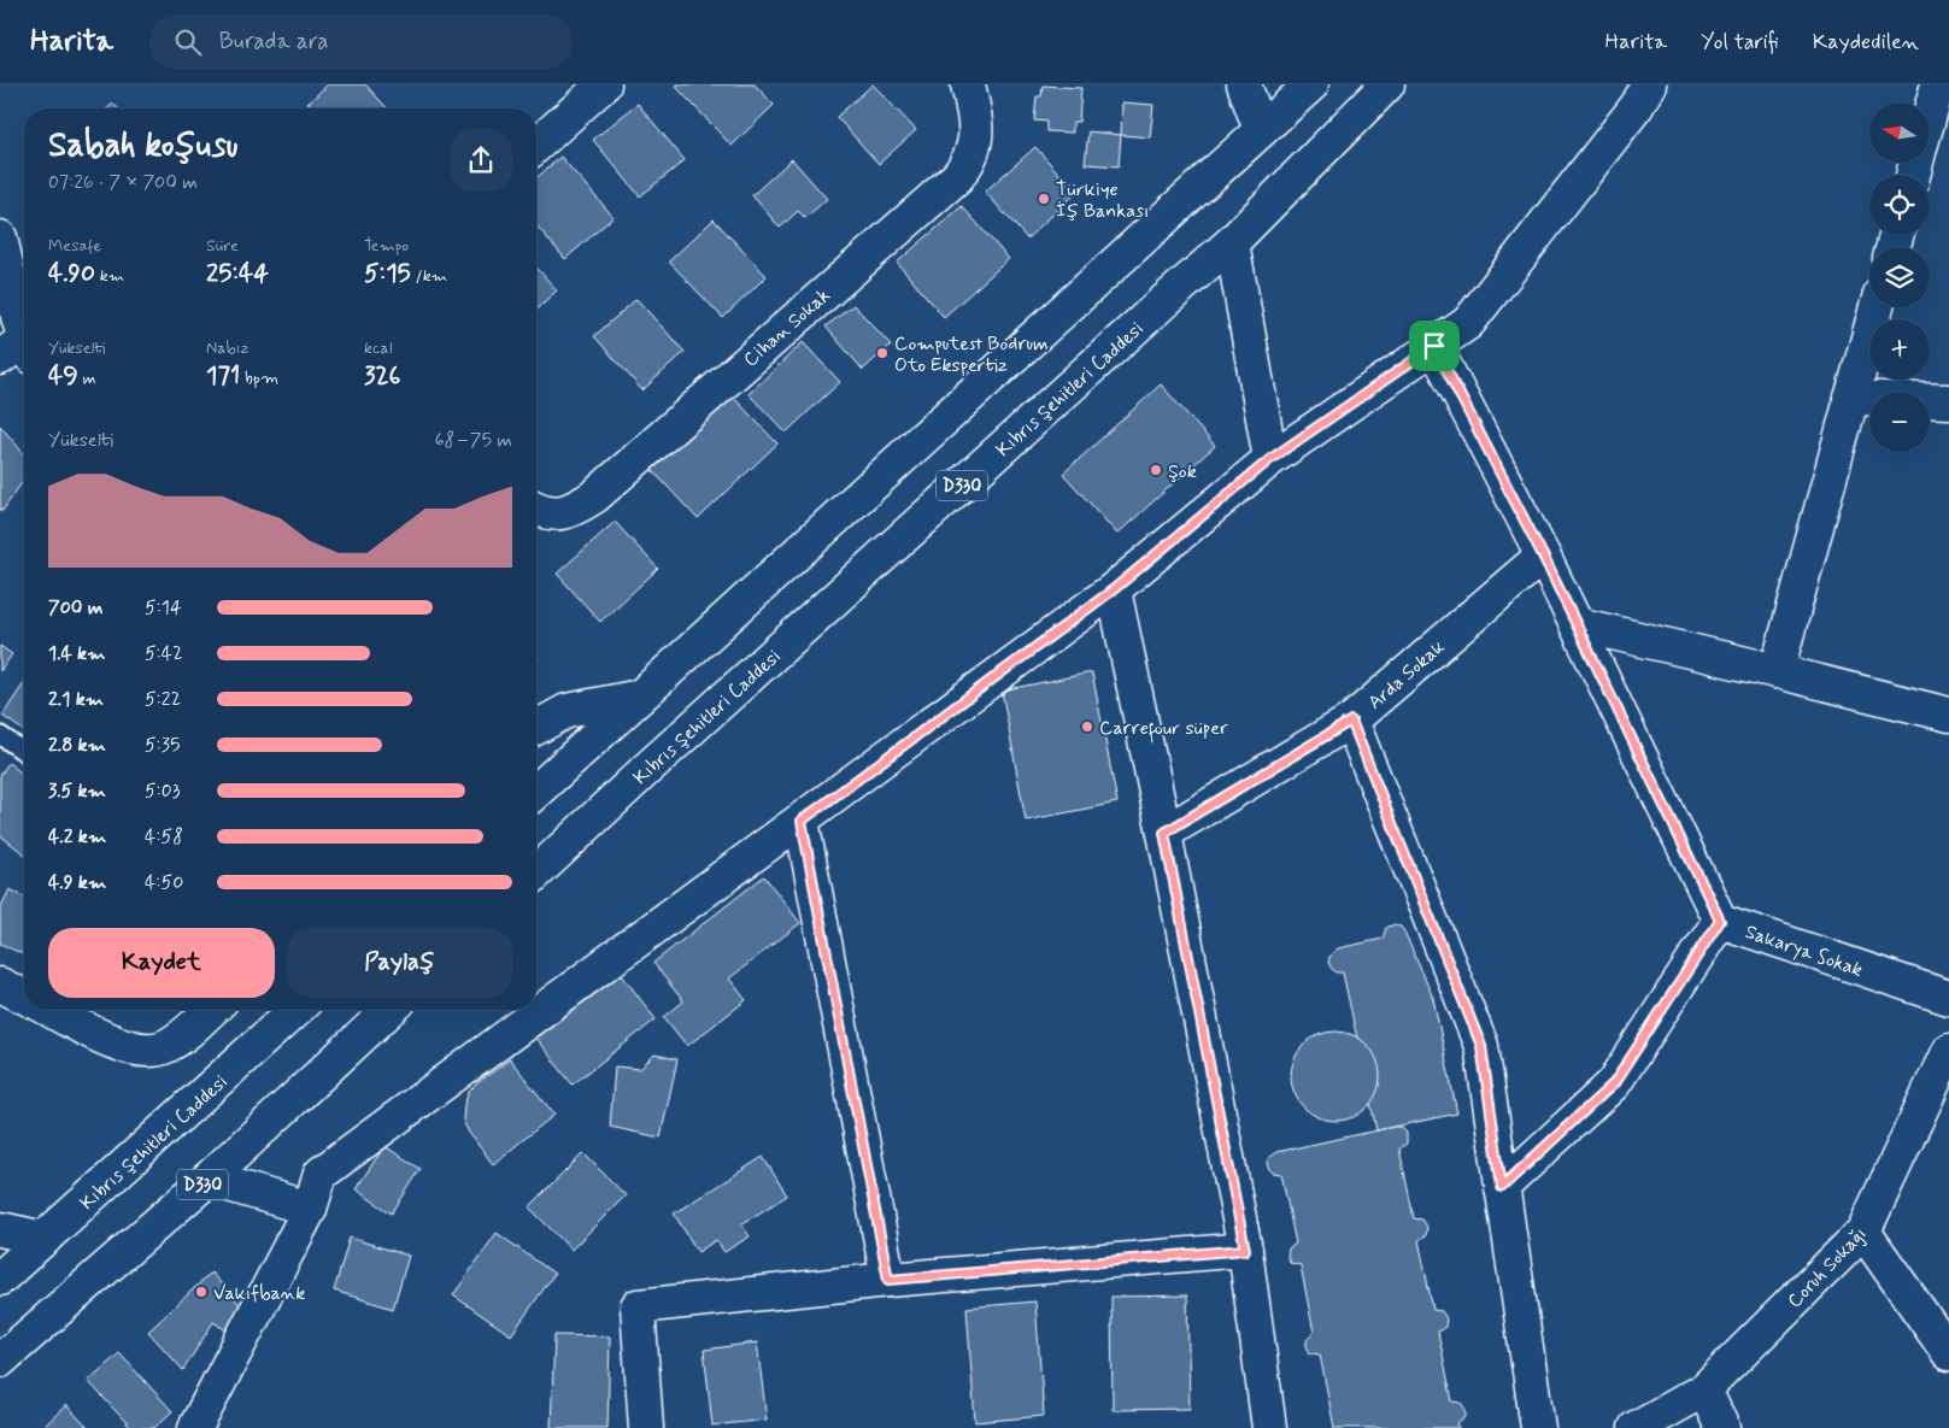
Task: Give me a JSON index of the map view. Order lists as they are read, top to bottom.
{
  "streets": {
    "main road": [
      "Cihan Sokak",
      "Kıbrıs Şehitleri Caddesi",
      "D330",
      "Arda Sokak",
      "Sakarya Sokak",
      "Coruh Sokağı"
    ]
  },
  "crossings": [
    ["Arda Sokak", "Sakarya Sokak"]
  ],
  "places": [
    "Türkiye İş Bankası",
    "Computest Bodrum Oto Ekspertiz",
    "Şok",
    "Carrefour süper",
    "Vakıfbank"
  ],
  "north": "left",
  "page": {
    "header": "Harita",
    "search": "Burada ara",
    "nav": ["Harita", "Yol tarifi", "Kaydedilen"],
    "map_buttons": ["+", "−"],
    "heading": ["Sabah koşusu", "07:26 · 7 × 700 m"],
    "stats": [
      ["Mesafe", "4.90 km"],
      ["Süre", "25:44"],
      ["Tempo", "5:15 /km"],
      ["Yükselti", "49 m"],
      ["Nabız", "171 bpm"],
      ["kcal", "326"]
    ],
    "chart": ["Yükselti", "68–75 m"],
    "list": [
      {
        "name": "700 m",
        "note": "5:14"
      },
      {
        "name": "1.4 km",
        "note": "5:42"
      },
      {
        "name": "2.1 km",
        "note": "5:22"
      },
      {
        "name": "2.8 km",
        "note": "5:35"
      },
      {
        "name": "3.5 km",
        "note": "5:03"
      },
      {
        "name": "4.2 km",
        "note": "4:58"
      },
      {
        "name": "4.9 km",
        "note": "4:50"
      }
    ],
    "buttons": ["Kaydet", "Paylaş"]
  }
}
